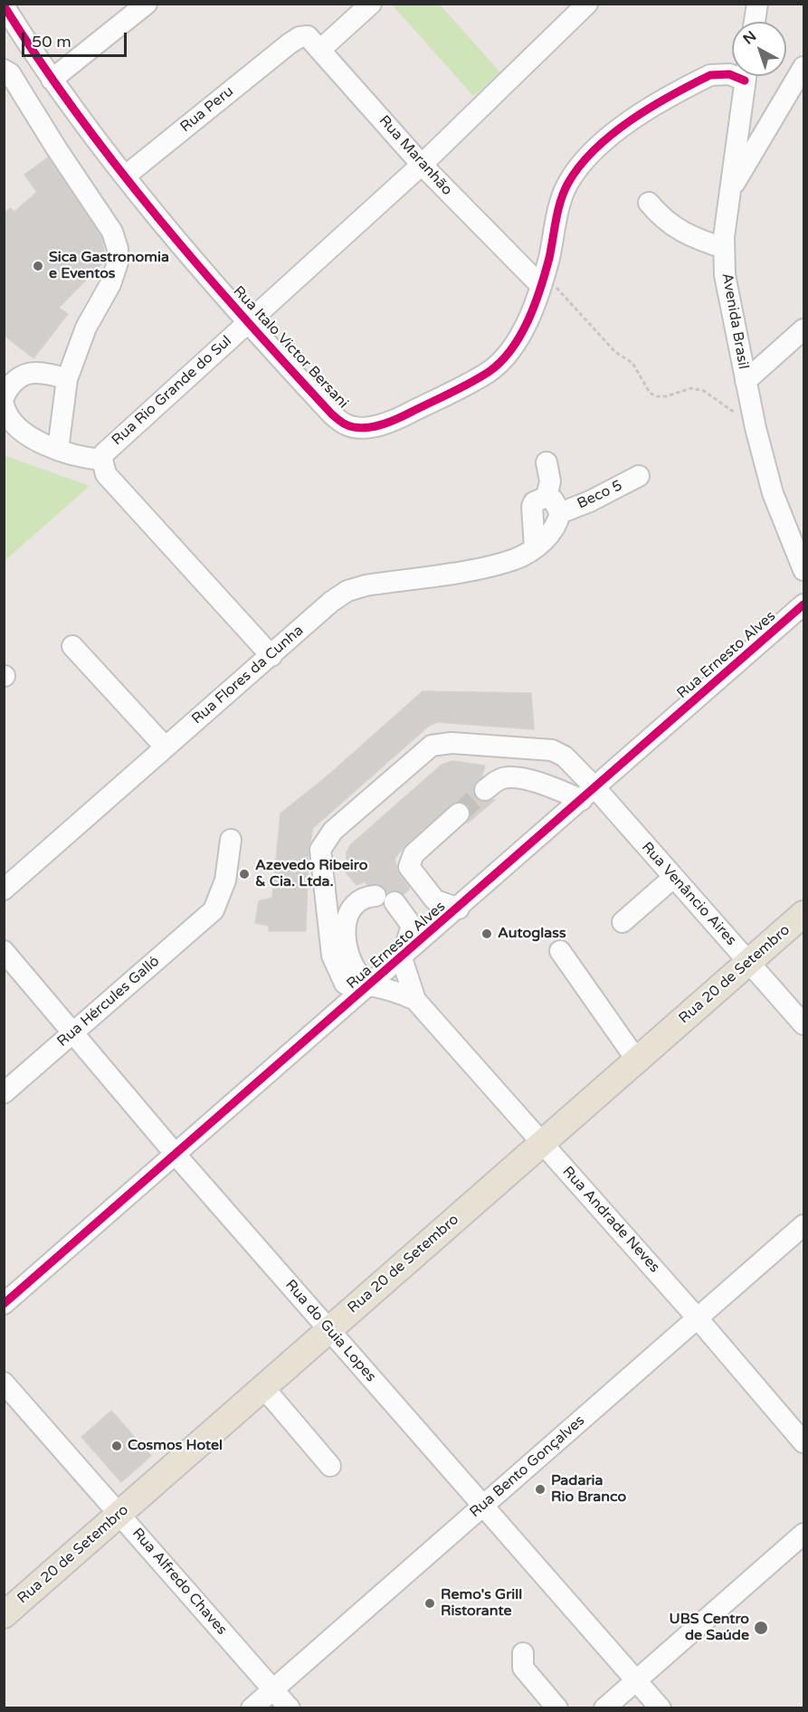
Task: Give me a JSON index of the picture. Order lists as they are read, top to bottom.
{
  "streets": {
    "main road": ["Rua 20 de Setembro"],
    "street": [
      "Rua Peru",
      "Rua Maranhão",
      "Avenida Brasil",
      "Rua Italo Victor Bersani",
      "Rua Rio Grande do Sul",
      "Beco 5",
      "Rua Ernesto Alves",
      "Rua Flores da Cunha",
      "Rua Venâncio Aires",
      "Rua Hércules Galló",
      "Rua Andrade Neves",
      "Rua do Guia Lopes",
      "Rua Bento Gonçalves",
      "Rua Alfredo Chaves"
    ]
  },
  "crossings": [
    ["Rua Peru", "Rua Maranhão"],
    ["Rua Peru", "Rua Italo Victor Bersani"],
    ["Rua Maranhão", "Rua Italo Victor Bersani"],
    ["Rua Maranhão", "Rua Rio Grande do Sul"],
    ["Rua Italo Victor Bersani", "Rua Rio Grande do Sul"],
    ["Rua Rio Grande do Sul", "Rua Flores da Cunha"],
    ["Beco 5", "Rua Flores da Cunha"],
    ["Rua Ernesto Alves", "Rua Venâncio Aires"],
    ["Rua Ernesto Alves", "Rua Andrade Neves"],
    ["Rua Ernesto Alves", "Rua do Guia Lopes"],
    ["Rua Venâncio Aires", "Rua 20 de Setembro"],
    ["Rua Venâncio Aires", "Rua Andrade Neves"],
    ["Rua 20 de Setembro", "Rua Andrade Neves"],
    ["Rua 20 de Setembro", "Rua do Guia Lopes"],
    ["Rua 20 de Setembro", "Rua Alfredo Chaves"],
    ["Rua Hércules Galló", "Rua do Guia Lopes"],
    ["Rua Andrade Neves", "Rua Bento Gonçalves"],
    ["Rua do Guia Lopes", "Rua Bento Gonçalves"],
    ["Rua Bento Gonçalves", "Rua Alfredo Chaves"]
  ],
  "places": [
    "Sica Gastronomia e Eventos",
    "Azevedo Ribeiro & Cia. Ltda.",
    "Autoglass",
    "Cosmos Hotel",
    "Padaria Rio Branco",
    "Remo's Grill Ristorante",
    "UBS Centro de Saúde"
  ],
  "scale_bar": "50 m",
  "north": "top left"
}
